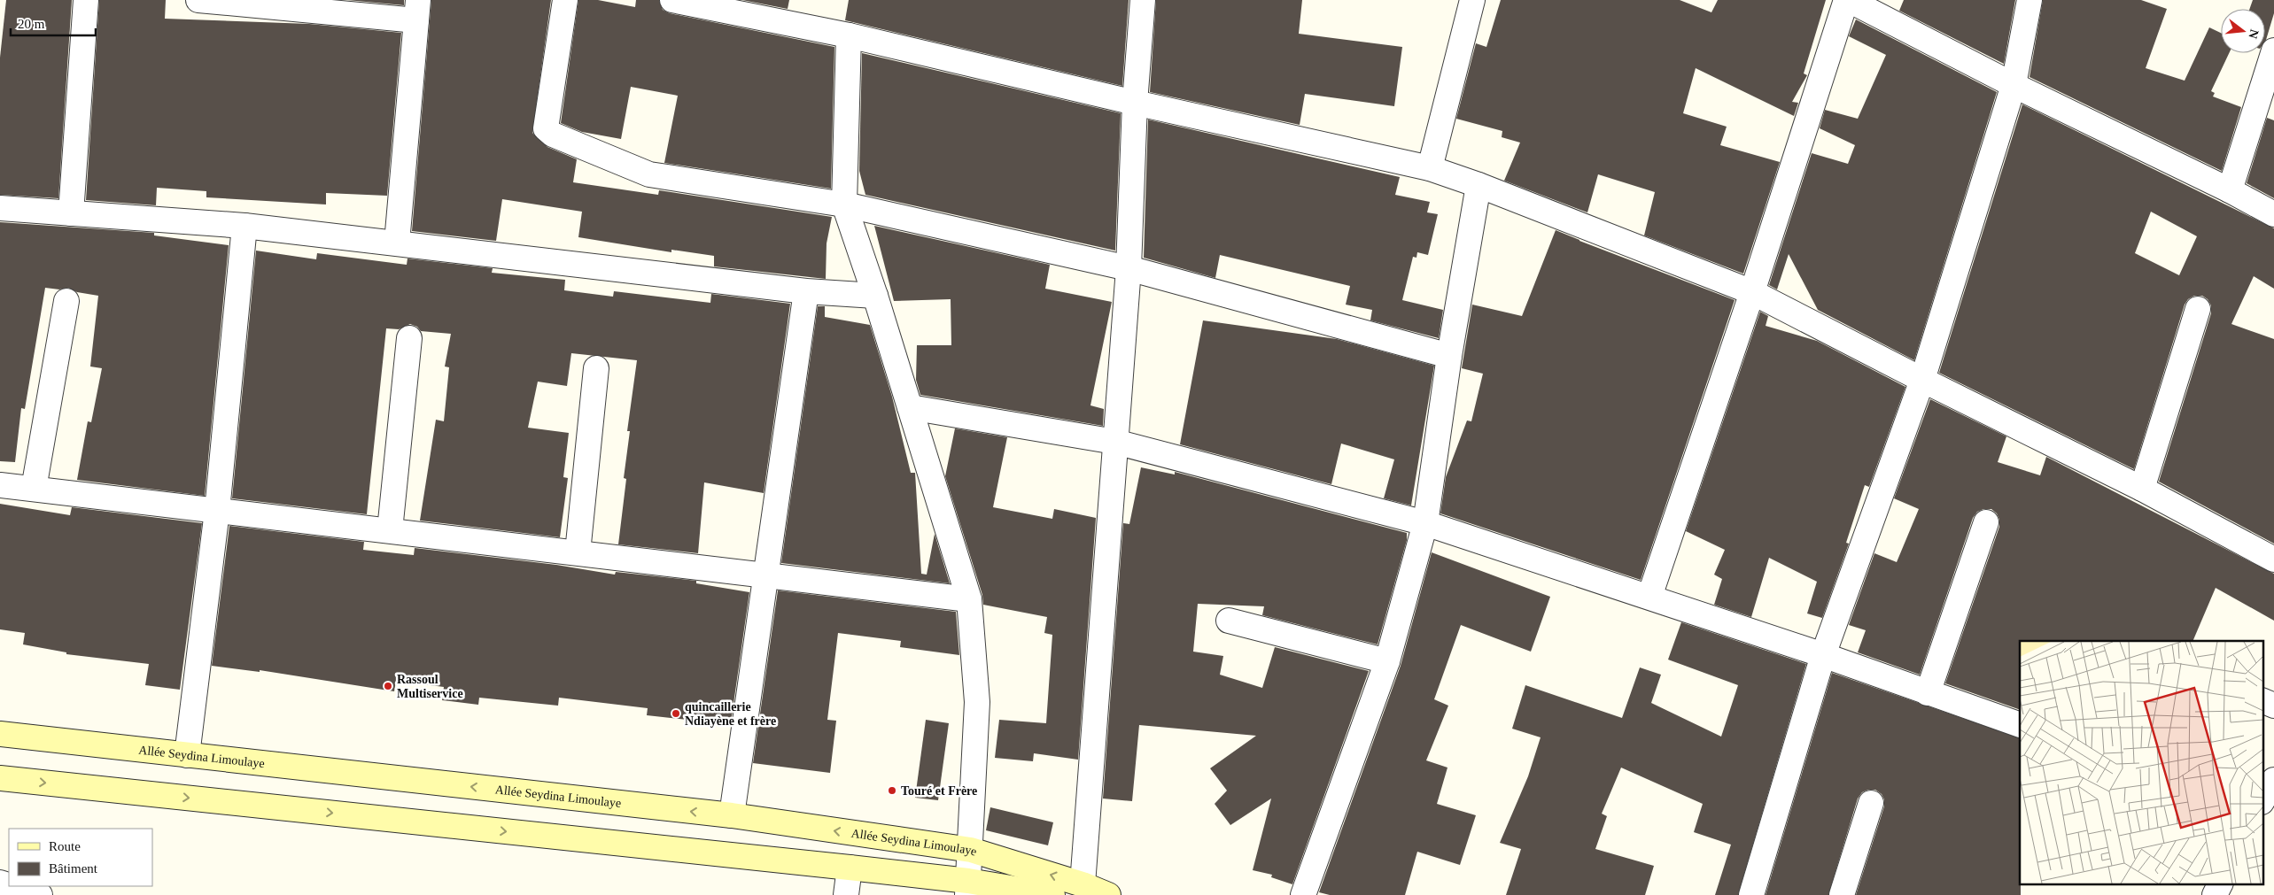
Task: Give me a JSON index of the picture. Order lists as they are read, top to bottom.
{
  "streets": {
    "main road": ["Allée Seydina Limoulaye"]
  },
  "places": ["Rassoul Multiservice", "quincaillerie Ndiayène et frère", "Touré et Frère"],
  "legend": ["Route", "Bâtiment"],
  "scale_bar": "20 m",
  "north": "right"
}
